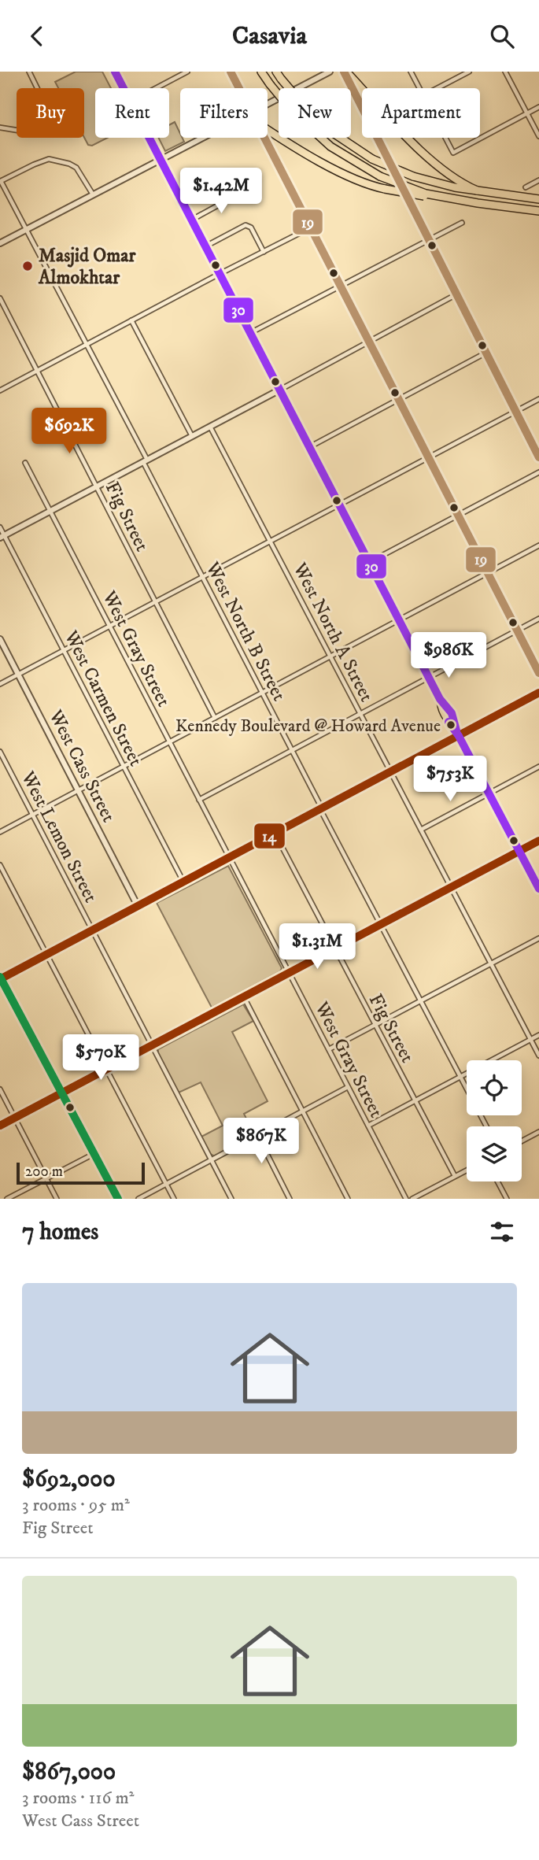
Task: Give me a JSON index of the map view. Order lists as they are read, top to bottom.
{
  "streets": {
    "street": [
      "Fig Street",
      "West North B Street",
      "West North A Street",
      "West Gray Street",
      "West Carmen Street",
      "West Cass Street",
      "West Lemon Street"
    ]
  },
  "places": ["Masjid Omar Almokhtar", "Kennedy Boulevard @ Howard Avenue"],
  "lines": ["transit line 19", "transit line 30", "transit line 14"],
  "scale_bar": "200 m",
  "page": {
    "header": "Casavia",
    "chip": [
      "Buy",
      "Rent",
      "Filters",
      "New",
      "Apartment"
    ],
    "price": [
      "$1.42M",
      "$692K",
      "$986K",
      "$753K",
      "$1.31M",
      "$570K",
      "$867K"
    ],
    "scale": "200 m",
    "heading": "7 homes",
    "list": [
      {
        "name": "$692,000",
        "note": "3 rooms · 95 m² · Fig Street"
      },
      {
        "name": "$867,000",
        "note": "3 rooms · 116 m² · West Cass Street"
      }
    ]
  }
}
